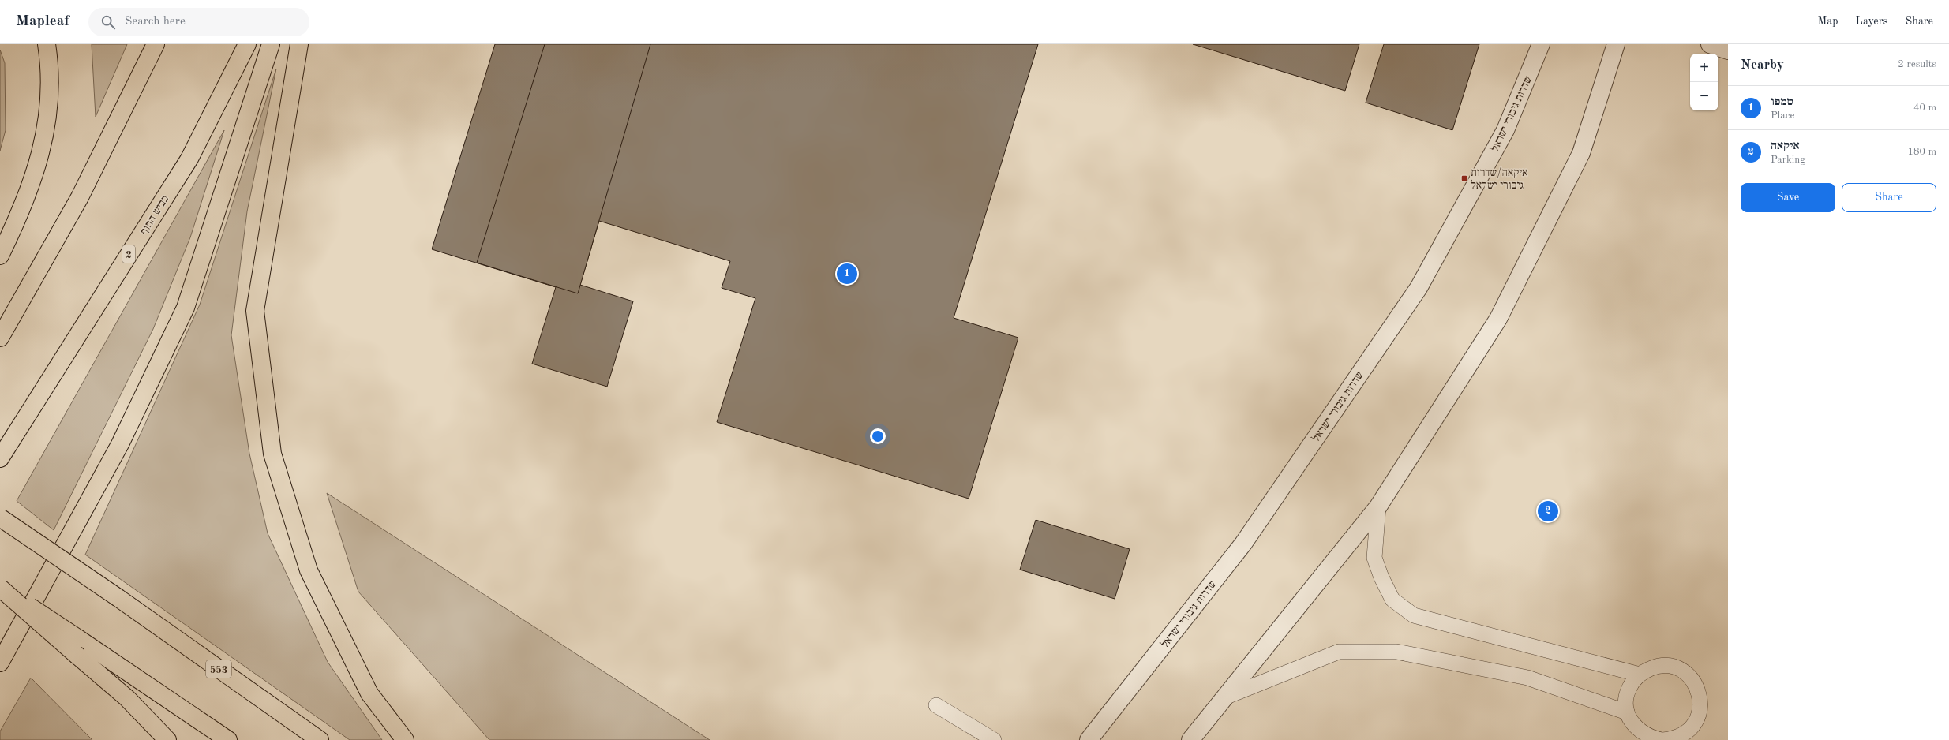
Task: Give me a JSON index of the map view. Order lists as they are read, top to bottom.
{
  "streets": {
    "main road": ["כביש החוף", "2", "553"],
    "street": ["שדרות גיבורי ישראל"]
  },
  "places": {
    "transit": ["איקאה/שדרות גיבורי ישראל"]
  },
  "page": {
    "header": "Mapleaf",
    "search": "Search here",
    "nav": ["Map", "Layers", "Share"],
    "heading": ["Nearby", "2 results"],
    "map_buttons": ["+", "−"],
    "list": [
      {
        "mark": "1",
        "name": "טמפו",
        "note": "Place",
        "value": "40 m"
      },
      {
        "mark": "2",
        "name": "איקאה",
        "note": "Parking",
        "value": "180 m"
      }
    ],
    "buttons": ["Save", "Share"],
    "pins": ["1", "2"]
  }
}
